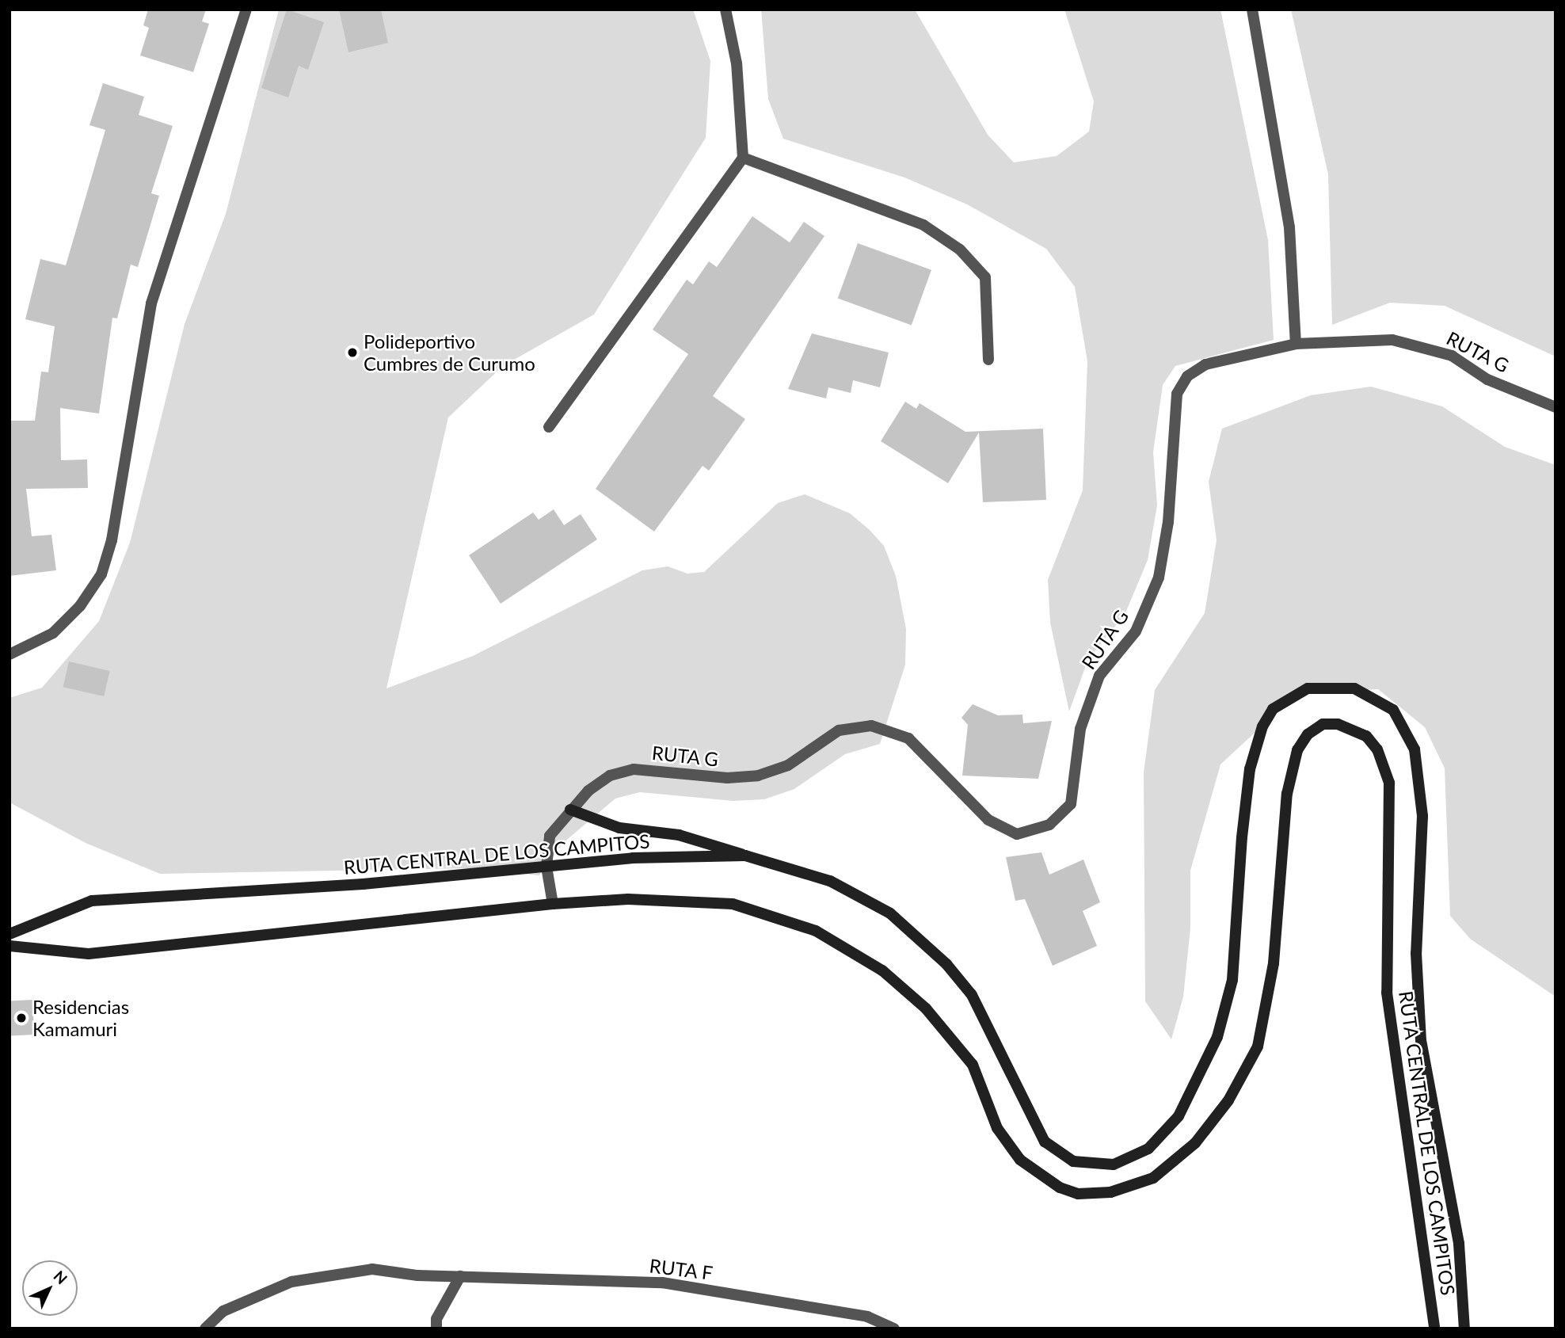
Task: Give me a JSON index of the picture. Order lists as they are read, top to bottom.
{
  "streets": {
    "main road": ["RUTA CENTRAL DE LOS CAMPITOS"],
    "street": ["RUTA G", "RUTA F"]
  },
  "crossings": [
    ["RUTA G", "RUTA CENTRAL DE LOS CAMPITOS"]
  ],
  "places": ["Polideportivo Cumbres de Curumo", "Residencias Kamamuri"],
  "north": "top right"
}
